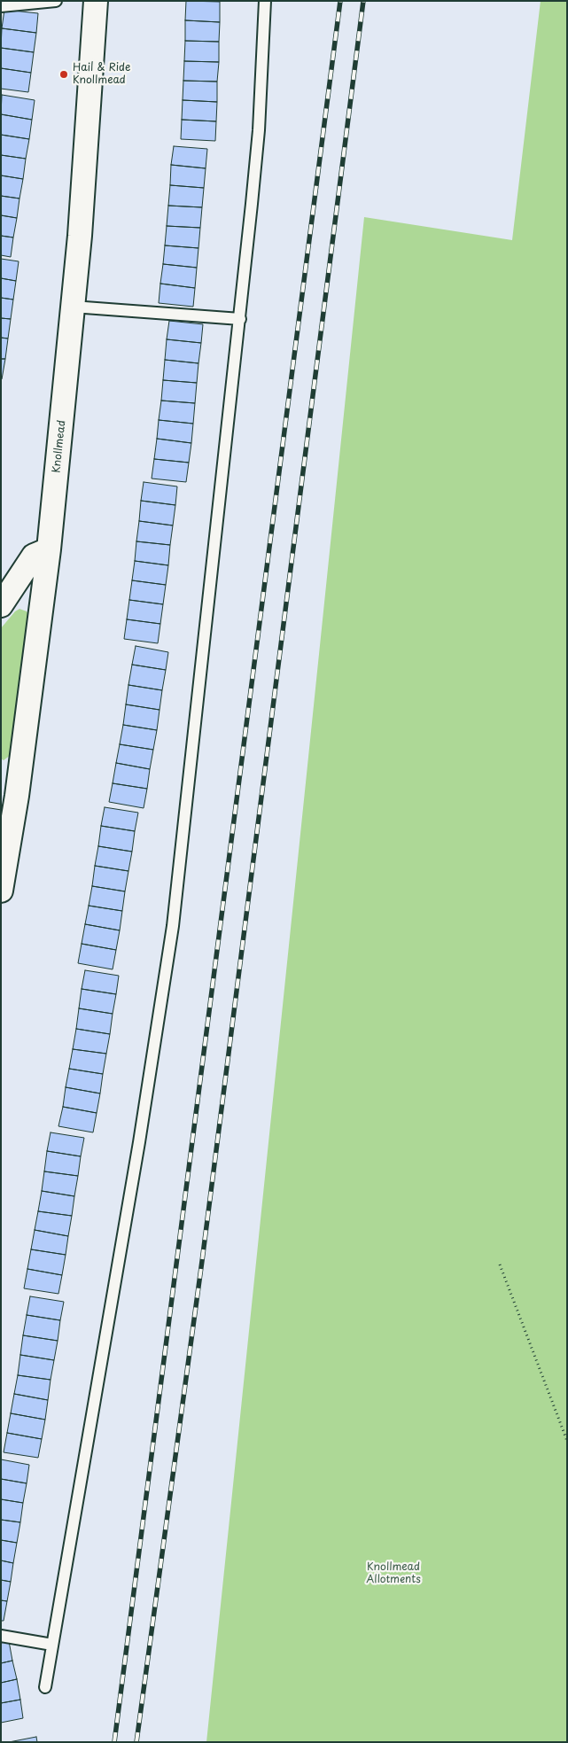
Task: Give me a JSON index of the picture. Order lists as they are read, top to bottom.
{
  "streets": {
    "street": ["Knollmead"]
  },
  "parks": ["Knollmead Allotments"],
  "places": ["Hail & Ride Knollmead"]
}
